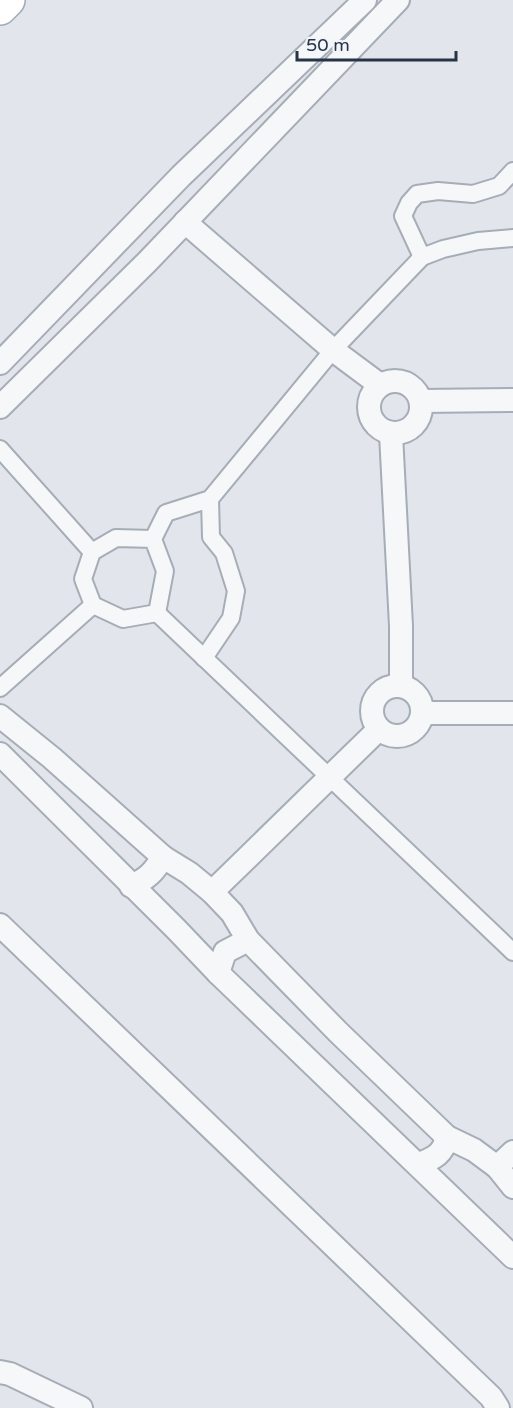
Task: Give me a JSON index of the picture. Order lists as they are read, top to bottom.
{
  "scale_bar": "50 m"
}
